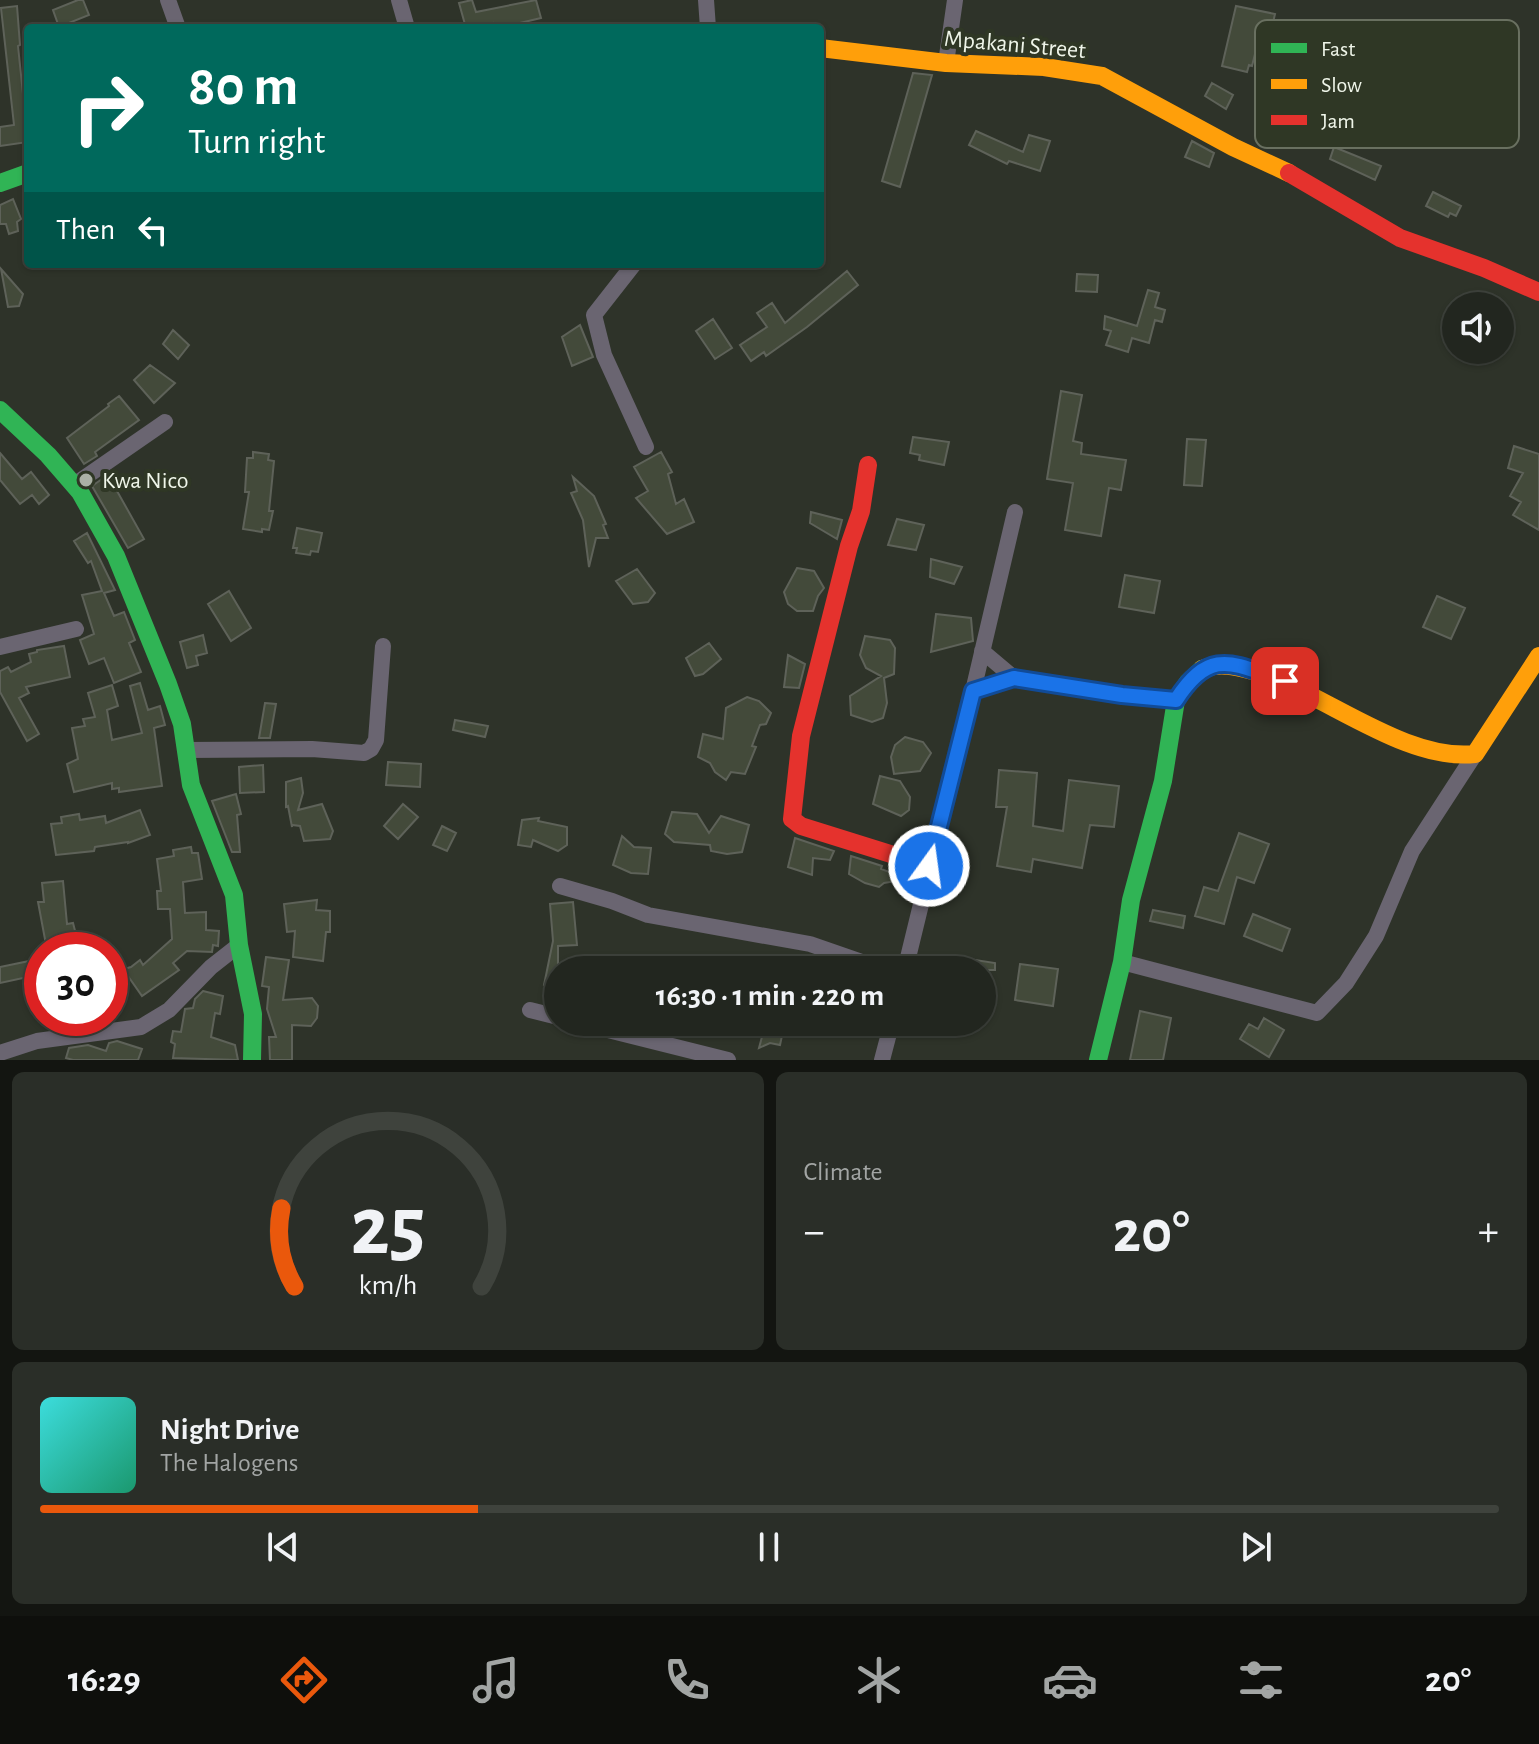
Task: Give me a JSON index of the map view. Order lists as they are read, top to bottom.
{
  "streets": {
    "street": ["Mpakani Street"]
  },
  "places": ["Kwa Nico"],
  "legend": ["Fast", "Slow", "Jam"],
  "page": {
    "turn": ["80 m", "Turn right"],
    "then": "Then",
    "limit": "30",
    "trip": "16:30 · 1 min · 220 m",
    "tile": "Climate",
    "heat": ["−", "20°", "+"],
    "song": ["Night Drive", "The Halogens"],
    "tabs": ["16:29", "20°"],
    "gauge": ["25", "km/h"]
  }
}
